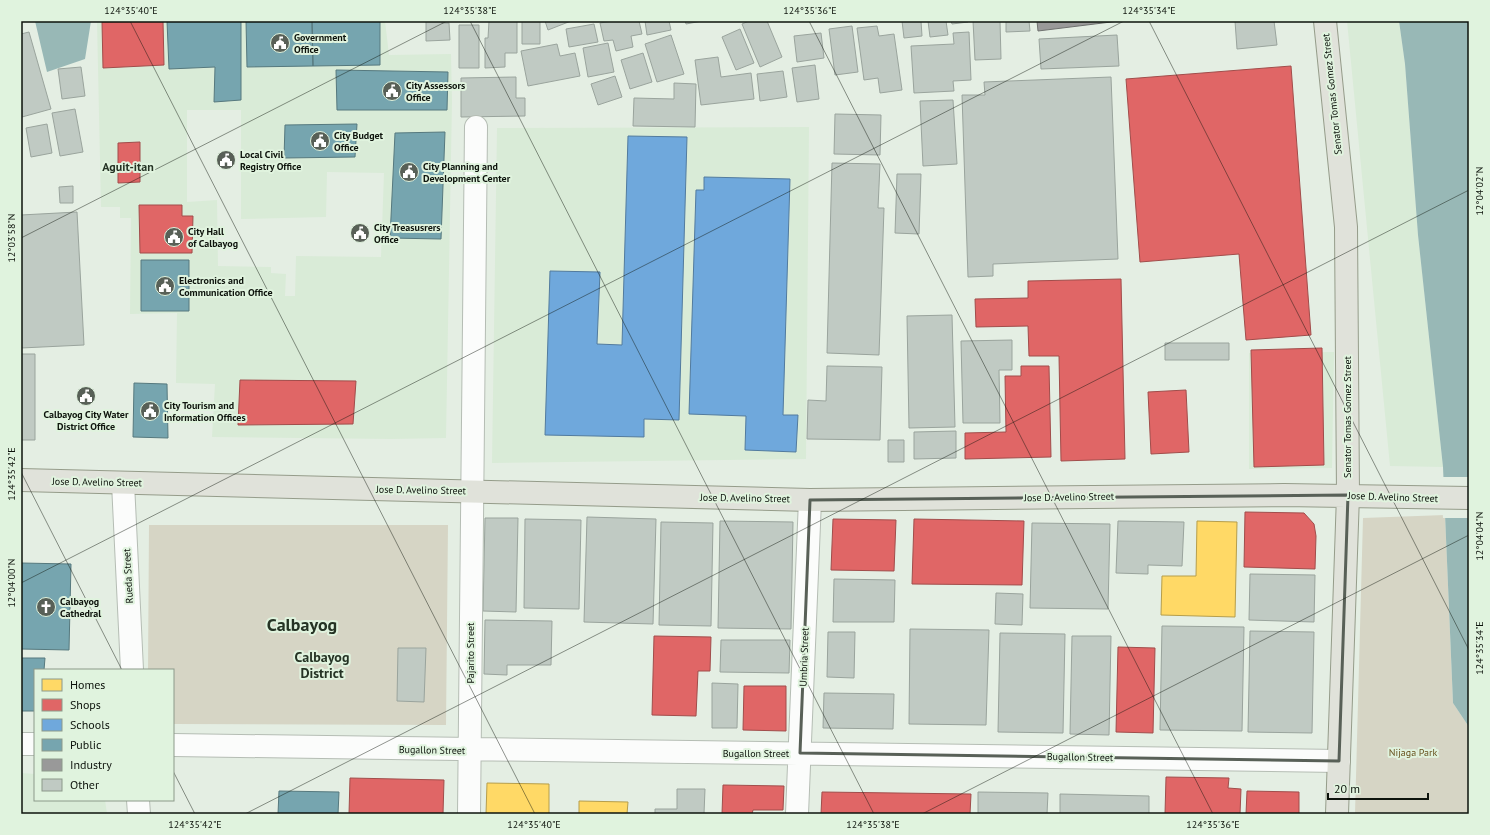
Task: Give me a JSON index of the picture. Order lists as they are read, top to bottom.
{
  "streets": {
    "main road": ["Senator Tomas Gomez Street", "Jose D. Avelino Street"],
    "street": [
      "Rueda Street",
      "Pajarito Street",
      "Umbria Street",
      "Bugallon Street"
    ]
  },
  "crossings": [
    ["Senator Tomas Gomez Street", "Jose D. Avelino Street"],
    ["Senator Tomas Gomez Street", "Bugallon Street"],
    ["Jose D. Avelino Street", "Rueda Street"],
    ["Jose D. Avelino Street", "Pajarito Street"],
    ["Jose D. Avelino Street", "Umbria Street"],
    ["Pajarito Street", "Bugallon Street"],
    ["Umbria Street", "Bugallon Street"]
  ],
  "districts": ["Aguit-itan", "Calbayog", "Calbayog District"],
  "parks": ["Nijaga Park"],
  "places": {
    "public building": [
      "Government Office",
      "City Assessors Office",
      "City Budget Office",
      "Local Civil Registry Office",
      "City Planning and Development Center",
      "City Treasusrers Office",
      "City Hall of Calbayog",
      "Electronics and Communication Office",
      "Calbayog City Water District Office",
      "City Tourism and Information Offices"
    ],
    "church": ["Calbayog Cathedral"]
  },
  "legend": [
    "Homes",
    "Shops",
    "Schools",
    "Public",
    "Industry",
    "Other"
  ],
  "scale_bar": "20 m",
  "coordinates": [
    "124°35'40\"E",
    "124°35'38\"E",
    "124°35'36\"E",
    "124°35'34\"E",
    "12°04'02\"N",
    "12°03'58\"N",
    "124°35'42\"E",
    "12°04'04\"N",
    "12°04'00\"N"
  ]
}
